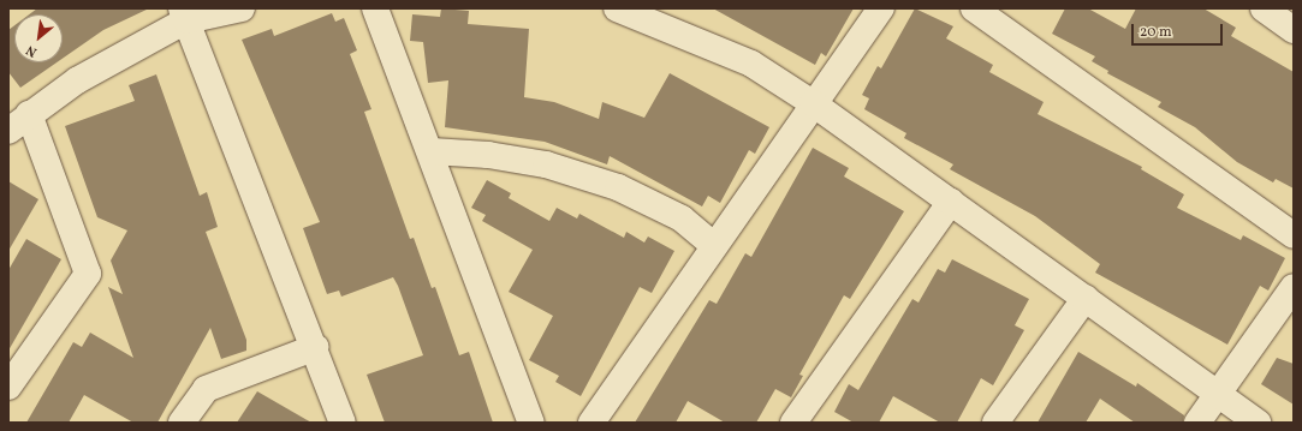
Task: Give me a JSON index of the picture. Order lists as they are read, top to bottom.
{
  "scale_bar": "20 m",
  "north": "bottom left"
}
